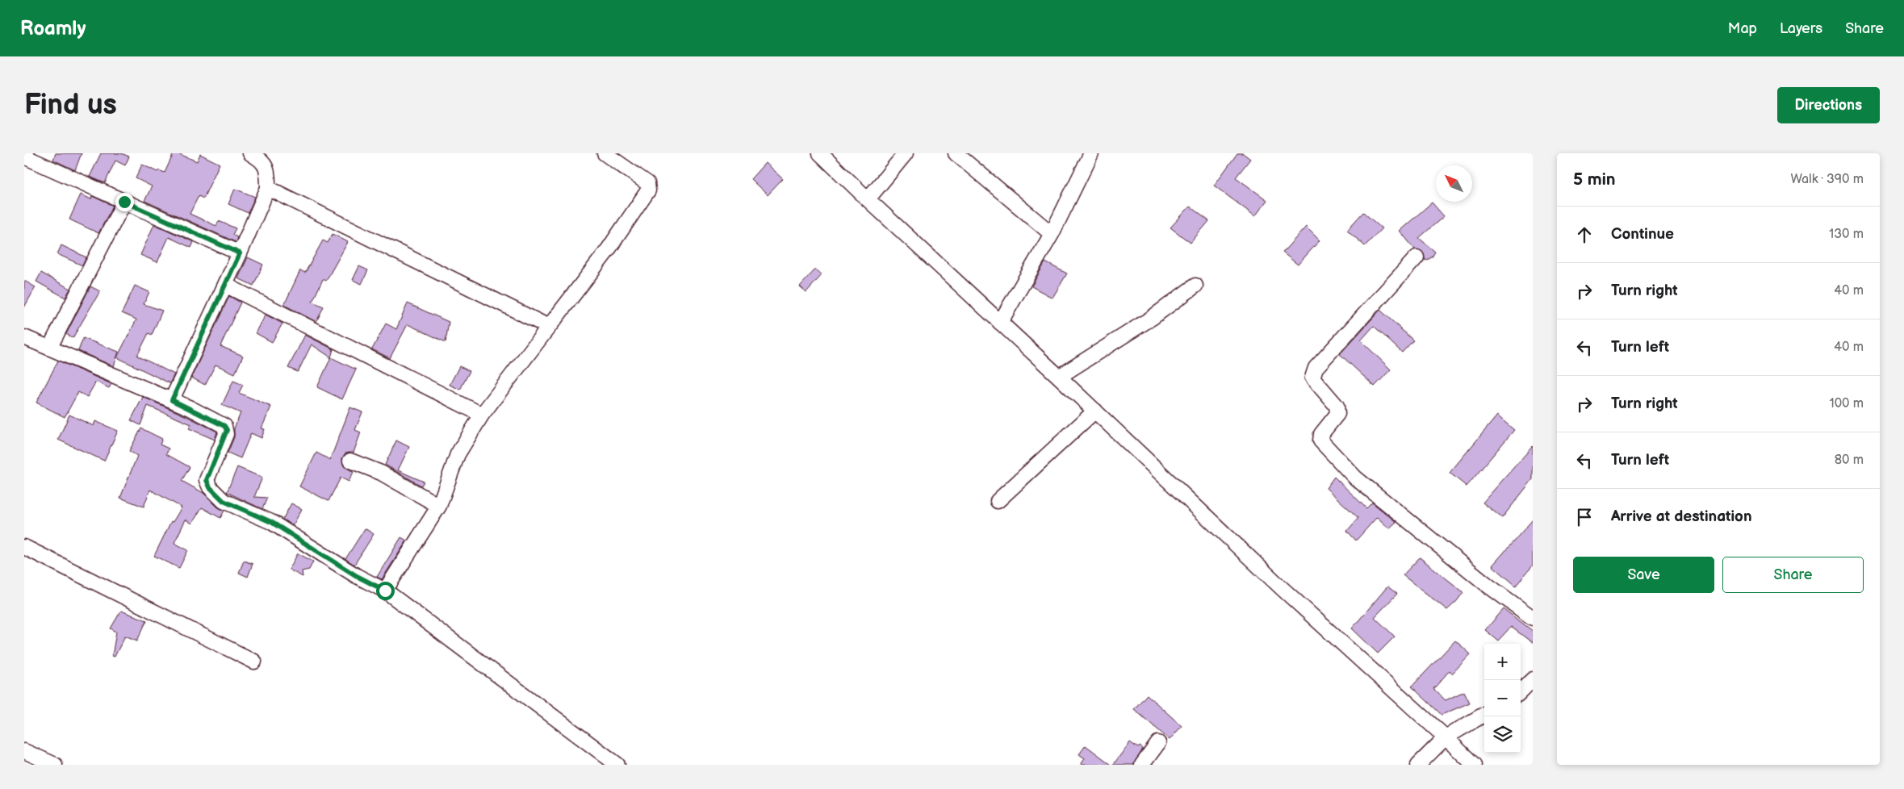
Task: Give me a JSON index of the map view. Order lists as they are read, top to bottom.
{
  "north": "top left",
  "page": {
    "header": "Roamly",
    "nav": ["Map", "Layers", "Share"],
    "buttons": [
      "Directions",
      ["Save", "Share"]
    ],
    "title": "Find us",
    "heading": ["5 min", "Walk · 390 m"],
    "list": [
      ["Continue", "130 m"],
      ["Turn right", "40 m"],
      ["Turn left", "40 m"],
      ["Turn right", "100 m"],
      ["Turn left", "80 m"],
      "Arrive at destination"
    ],
    "map_buttons": ["+", "−"]
  }
}
